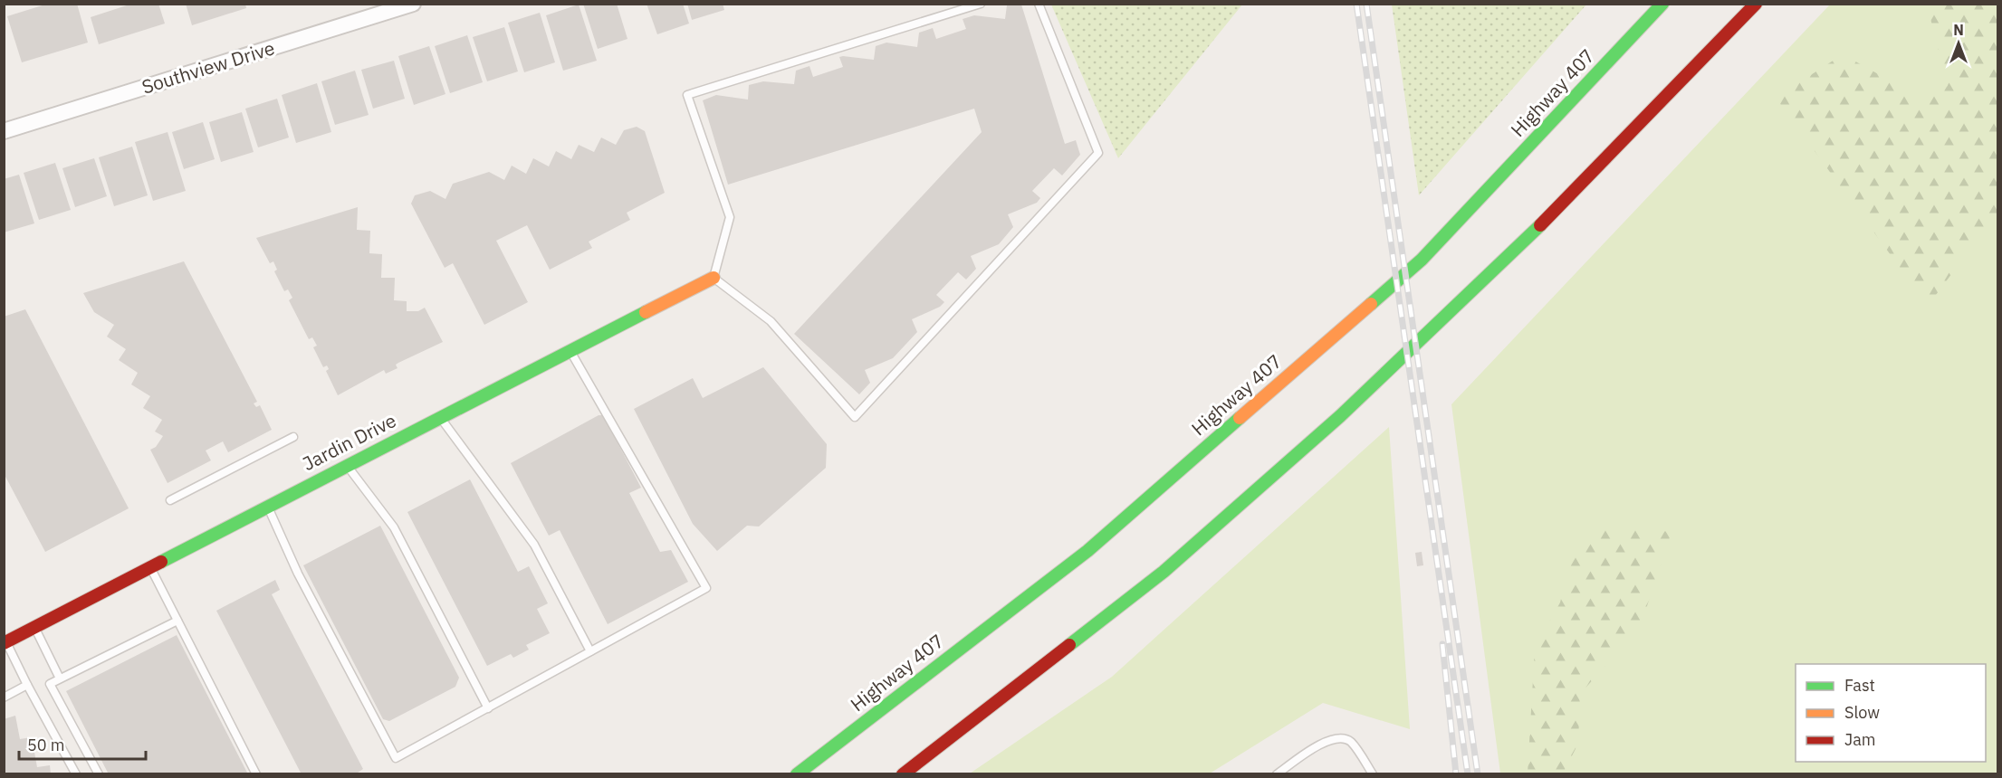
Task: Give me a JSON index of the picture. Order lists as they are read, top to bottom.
{
  "streets": {
    "main road": ["Highway 407", "Jardin Drive"],
    "street": ["Southview Drive"]
  },
  "legend": ["Fast", "Slow", "Jam"],
  "scale_bar": "50 m",
  "north": "top"
}
